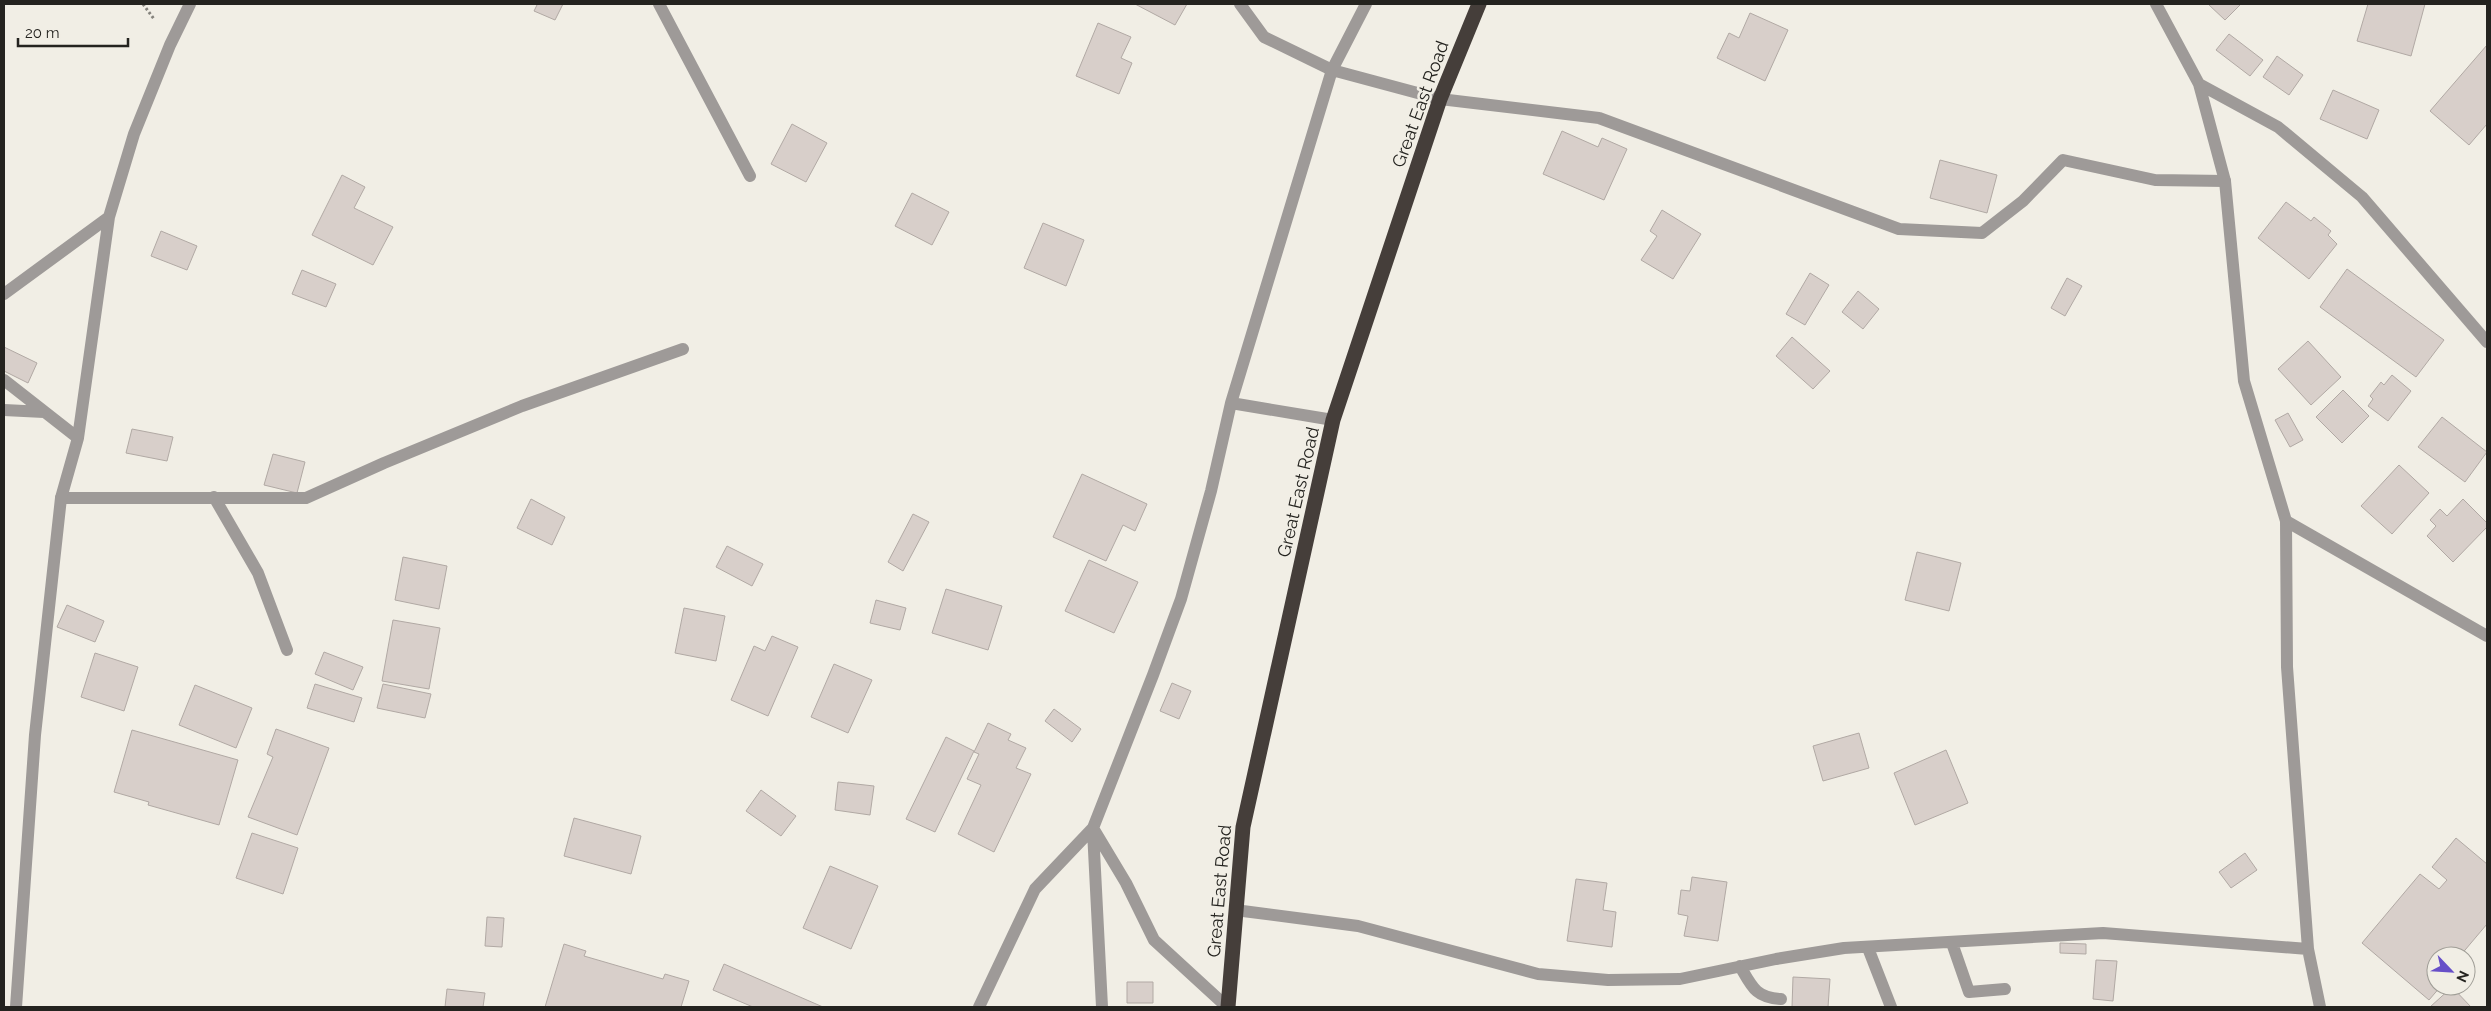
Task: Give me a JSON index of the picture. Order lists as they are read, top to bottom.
{
  "streets": {
    "highway": ["Great East Road"]
  },
  "scale_bar": "20 m",
  "north": "bottom right"
}
